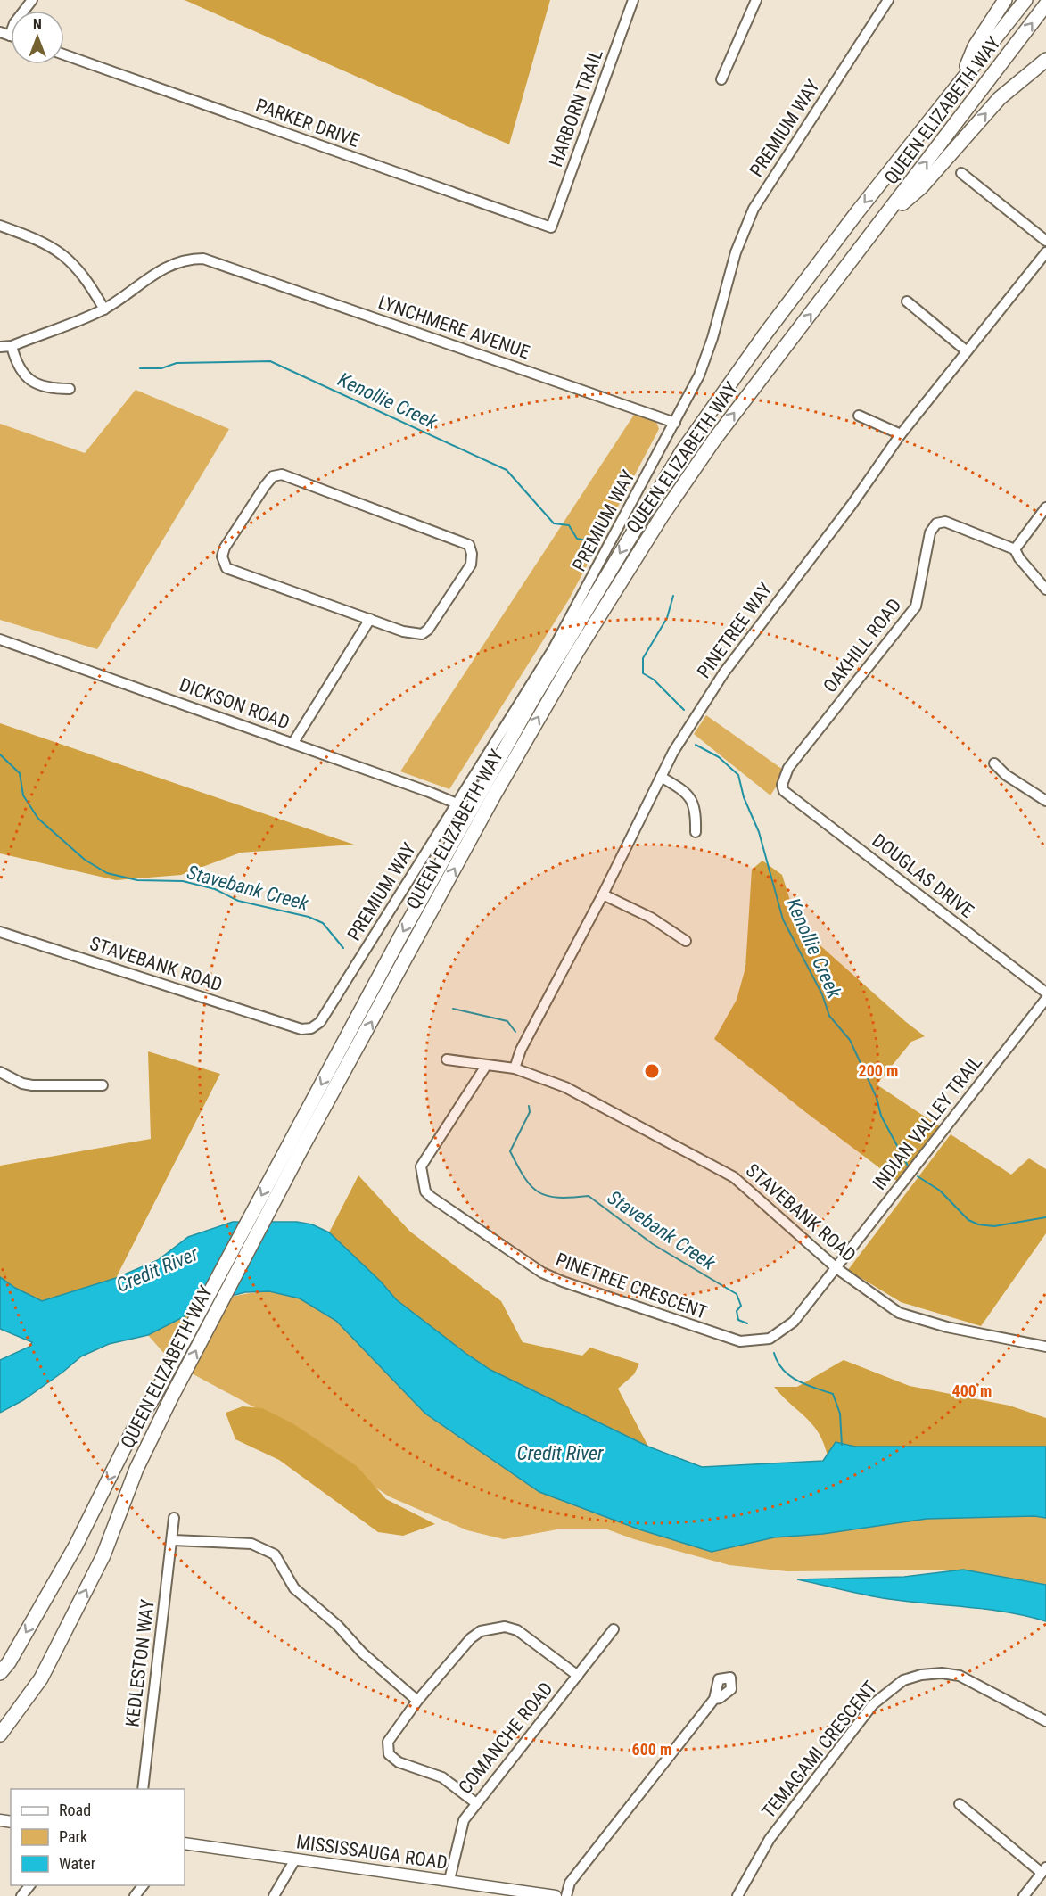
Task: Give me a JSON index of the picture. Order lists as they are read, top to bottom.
{
  "streets": {
    "highway": ["QUEEN ELIZABETH WAY"],
    "main road": ["MISSISSAUGA ROAD"],
    "street": [
      "HARBORN TRAIL",
      "PARKER DRIVE",
      "PREMIUM WAY",
      "LYNCHMERE AVENUE",
      "PINETREE WAY",
      "OAKHILL ROAD",
      "DICKSON ROAD",
      "DOUGLAS DRIVE",
      "STAVEBANK ROAD",
      "INDIAN VALLEY TRAIL",
      "PINETREE CRESCENT",
      "KEDLESTON WAY",
      "COMANCHE ROAD",
      "TEMAGAMI CRESCENT"
    ]
  },
  "crossings": [
    ["HARBORN TRAIL", "PARKER DRIVE"],
    ["PREMIUM WAY", "LYNCHMERE AVENUE"],
    ["PREMIUM WAY", "DICKSON ROAD"],
    ["PREMIUM WAY", "STAVEBANK ROAD"],
    ["PINETREE WAY", "STAVEBANK ROAD"],
    ["OAKHILL ROAD", "DOUGLAS DRIVE"],
    ["STAVEBANK ROAD", "INDIAN VALLEY TRAIL"],
    ["STAVEBANK ROAD", "PINETREE CRESCENT"],
    ["INDIAN VALLEY TRAIL", "PINETREE CRESCENT"],
    ["COMANCHE ROAD", "MISSISSAUGA ROAD"]
  ],
  "water": ["Kenollie Creek", "Stavebank Creek", "Credit River"],
  "legend": ["Road", "Park", "Water"],
  "north": "top",
  "rings": ["200 m", "400 m", "600 m"]
}
